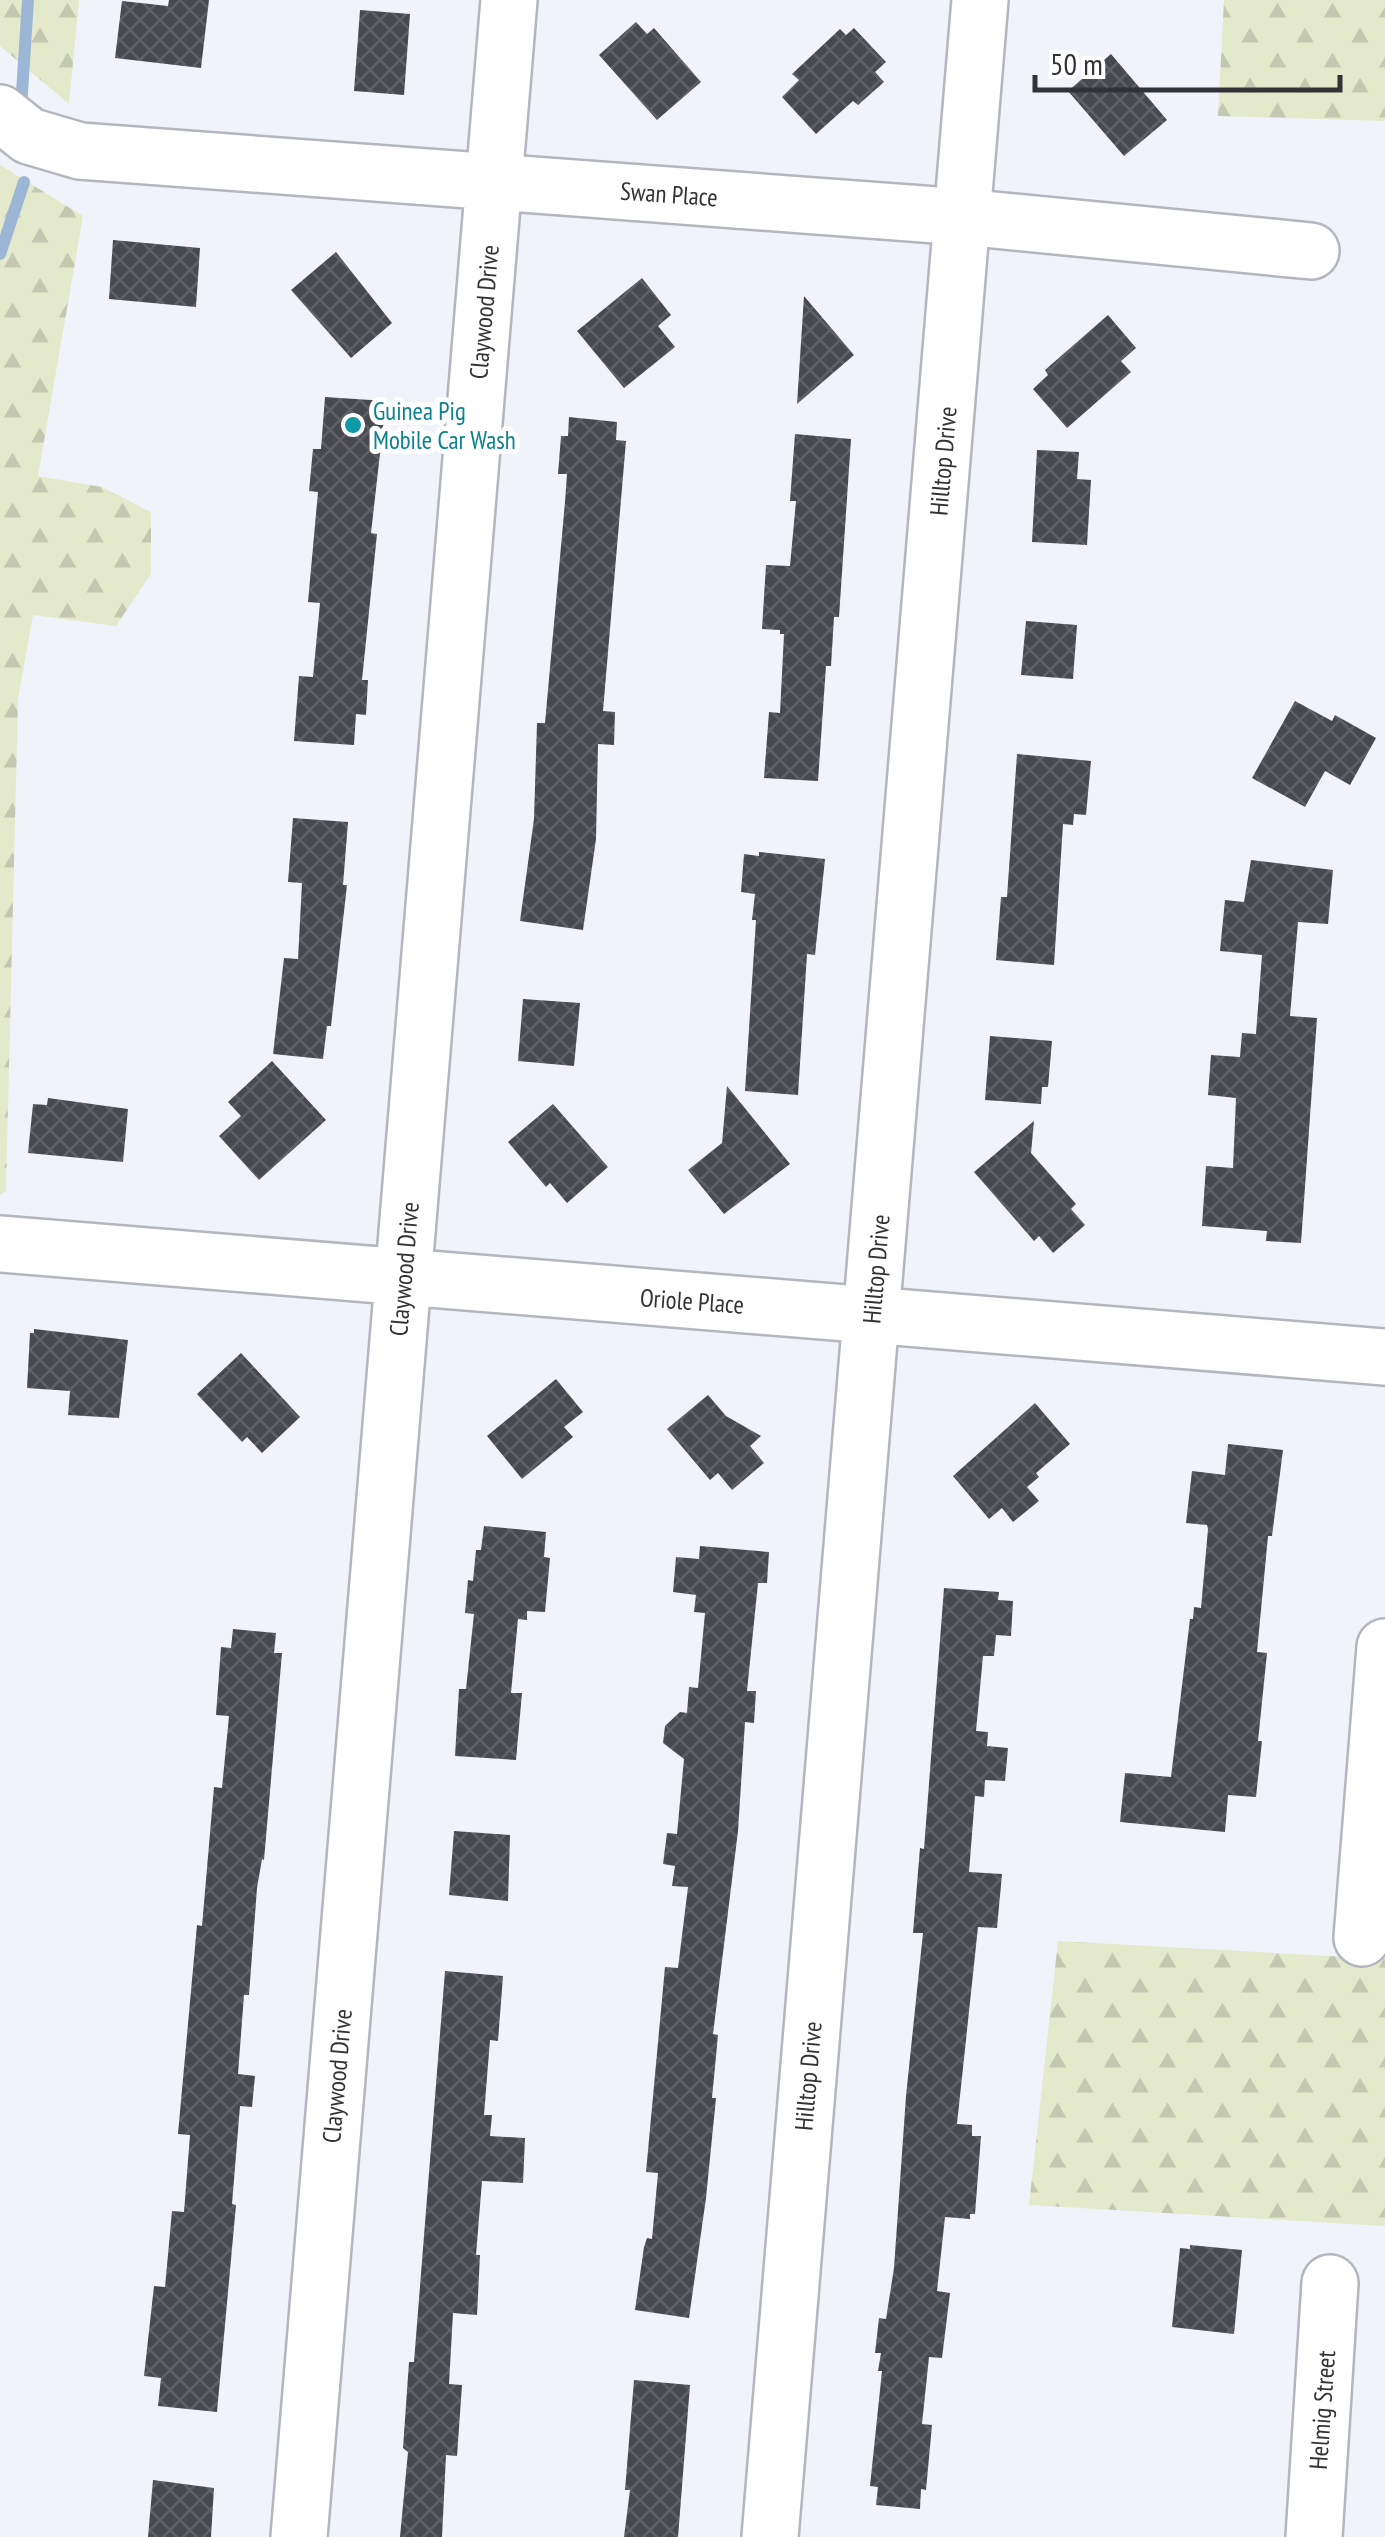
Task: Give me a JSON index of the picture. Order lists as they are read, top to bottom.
{
  "streets": {
    "street": [
      "Swan Place",
      "Claywood Drive",
      "Hilltop Drive",
      "Oriole Place",
      "Helmig Street"
    ]
  },
  "crossings": [
    ["Swan Place", "Claywood Drive"],
    ["Swan Place", "Hilltop Drive"],
    ["Claywood Drive", "Oriole Place"],
    ["Hilltop Drive", "Oriole Place"]
  ],
  "places": ["Guinea Pig Mobile Car Wash"],
  "scale_bar": "50 m"
}
